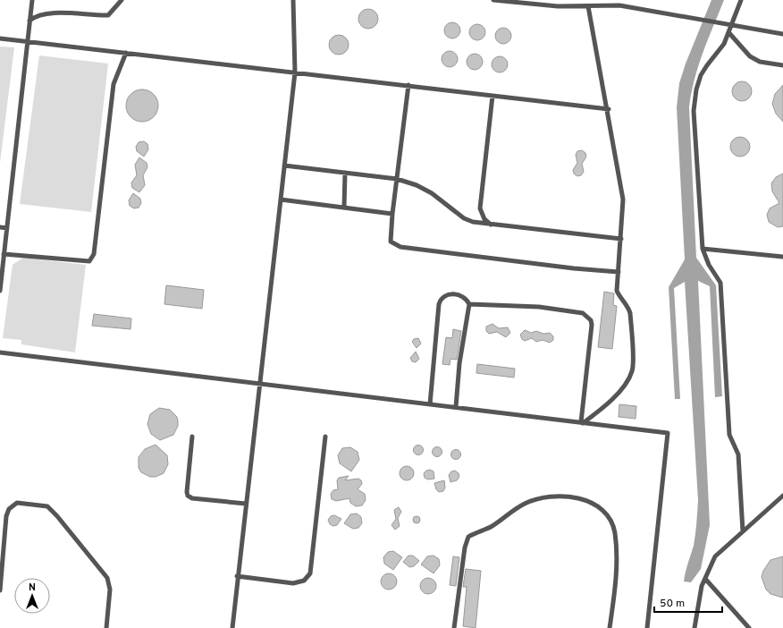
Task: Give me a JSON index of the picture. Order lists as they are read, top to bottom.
{
  "scale_bar": "50 m",
  "north": "top"
}
